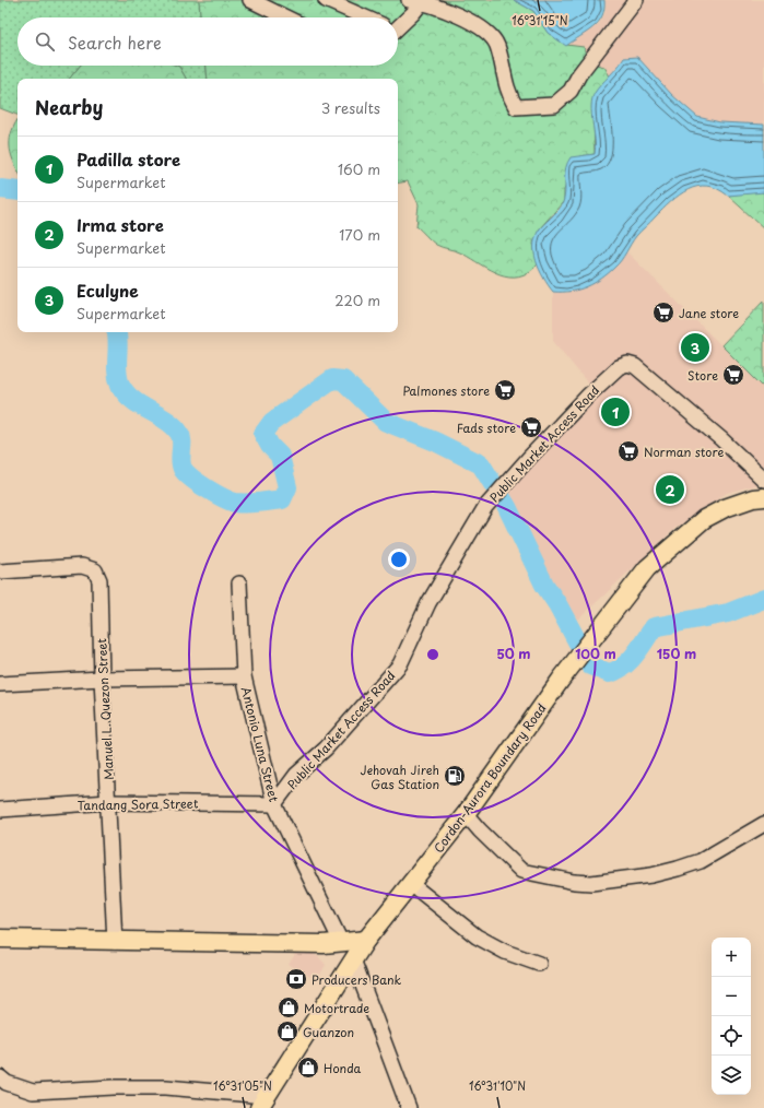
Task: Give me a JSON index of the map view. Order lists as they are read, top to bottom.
{
  "streets": {
    "main road": ["Cordon-Aurora Boundary Road"],
    "street": [
      "Public Market Access Road",
      "Manuel L. Quezon Street",
      "Antonio Luna Street",
      "Tandang Sora Street"
    ]
  },
  "crossings": [
    ["Public Market Access Road", "Antonio Luna Street"],
    ["Public Market Access Road", "Tandang Sora Street"],
    ["Manuel L. Quezon Street", "Tandang Sora Street"],
    ["Antonio Luna Street", "Tandang Sora Street"]
  ],
  "places": {
    "supermarket": [
      "Jane store",
      "Store",
      "Palmones store",
      "Fads store",
      "Norman store"
    ],
    "fuel station": ["Jehovah Jireh Gas Station"],
    "bank": ["Producers Bank"],
    "shop": ["Motortrade", "Guanzon", "Honda"]
  },
  "page": {
    "search": "Search here",
    "heading": ["Nearby", "3 results"],
    "list": [
      {
        "mark": "1",
        "name": "Padilla store",
        "note": "Supermarket",
        "value": "160 m"
      },
      {
        "mark": "2",
        "name": "Irma store",
        "note": "Supermarket",
        "value": "170 m"
      },
      {
        "mark": "3",
        "name": "Eculyne",
        "note": "Supermarket",
        "value": "220 m"
      }
    ],
    "pins": ["3", "1", "2"],
    "map_buttons": ["+", "−"]
  },
  "coordinates": ["16°31'15\"N", "16°31'05\"N", "16°31'10\"N"],
  "rings": ["50 m", "100 m", "150 m"]
}
